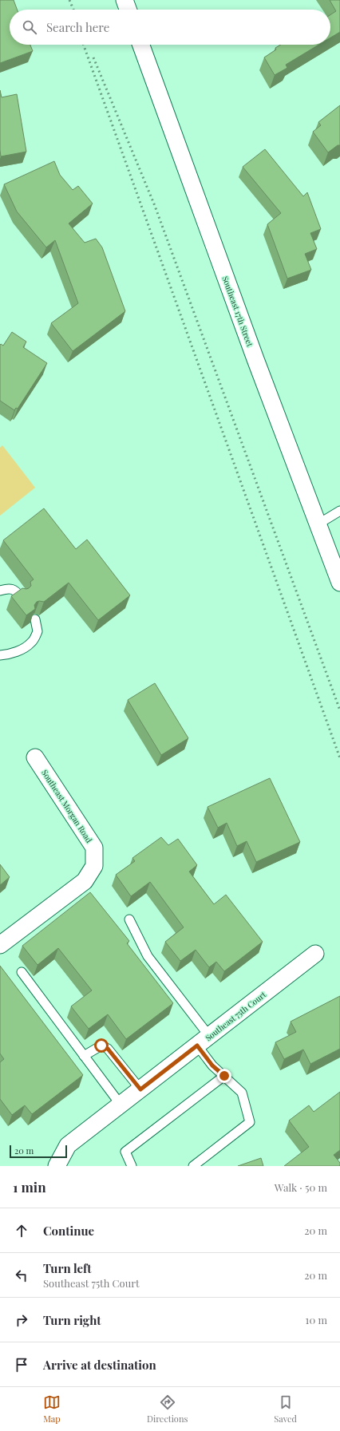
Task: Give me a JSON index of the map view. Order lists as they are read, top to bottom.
{
  "streets": {
    "street": ["Southeast 17th Street", "Southeast Morgan Road", "Southeast 75th Court"]
  },
  "scale_bar": "20 m",
  "page": {
    "search": "Search here",
    "scale": "20 m",
    "heading": ["1 min", "Walk · 50 m"],
    "list": [
      ["Continue", "20 m"],
      ["Turn left", "Southeast 75th Court", "20 m"],
      ["Turn right", "10 m"],
      "Arrive at destination"
    ],
    "nav": ["Map", "Directions", "Saved"]
  }
}
